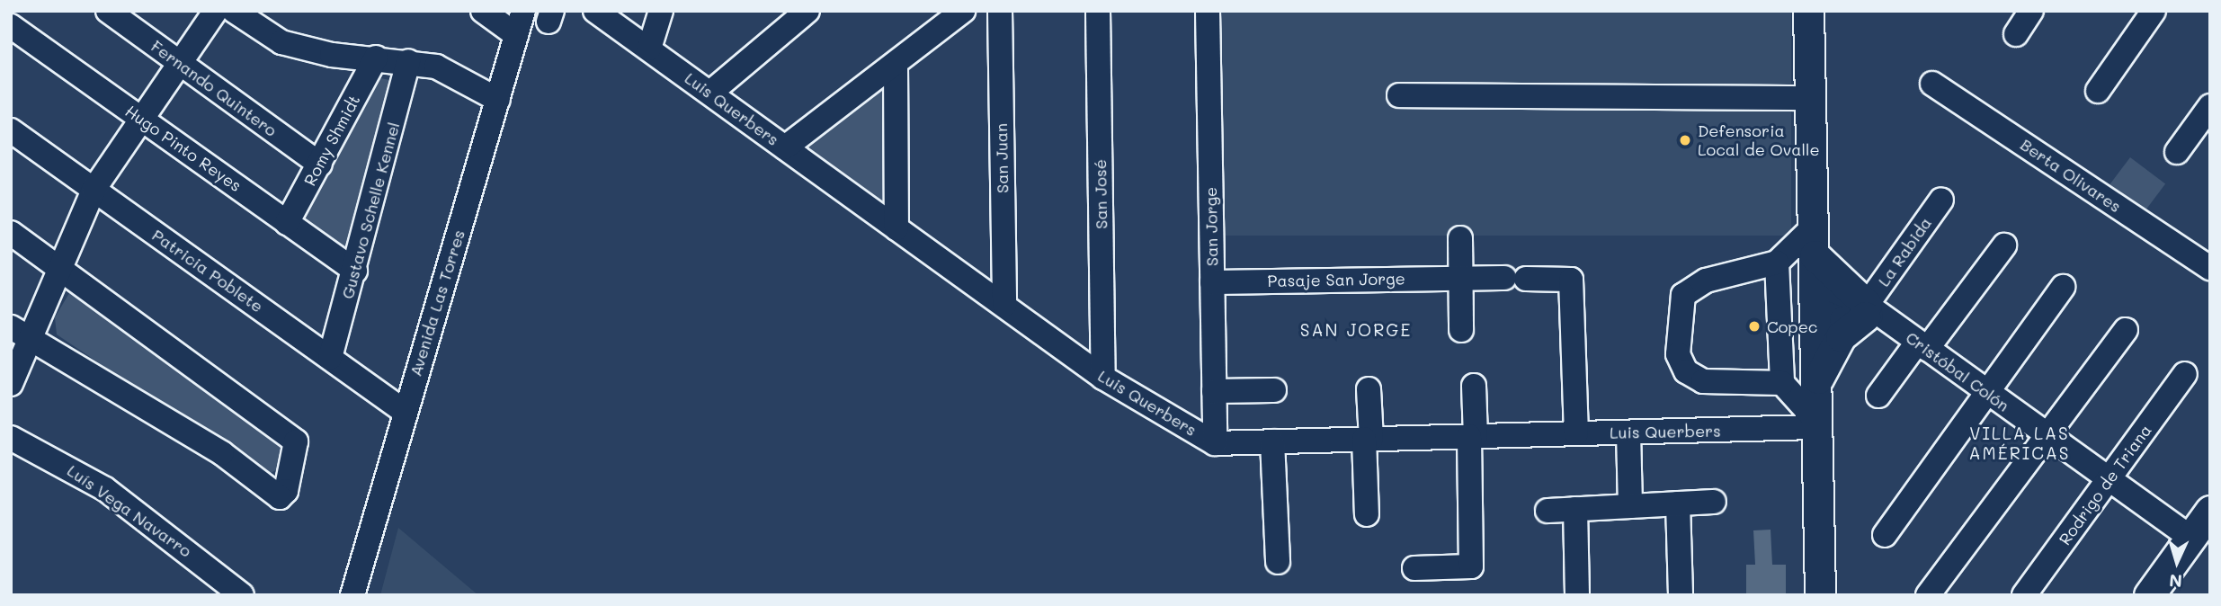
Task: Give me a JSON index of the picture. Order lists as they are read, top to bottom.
{
  "streets": {
    "street": [
      "Fernando Quintero",
      "Luis Querbers",
      "Romy Shmidt",
      "Hugo Pinto Reyes",
      "San Juan",
      "Berta Olivares",
      "San José",
      "Gustavo Schelle Kennel",
      "San Jorge",
      "La Rabida",
      "Patricia Poblete",
      "Pasaje San Jorge",
      "Avenida Las Torres",
      "Cristóbal Colón",
      "Rodrigo de Triana",
      "Luís Vega Navarro"
    ]
  },
  "crossings": [
    ["Fernando Quintero", "Romy Shmidt"],
    ["Luis Querbers", "San Juan"],
    ["Luis Querbers", "San José"],
    ["Luis Querbers", "San Jorge"],
    ["Luis Querbers", "Pasaje San Jorge"],
    ["Romy Shmidt", "Hugo Pinto Reyes"],
    ["Hugo Pinto Reyes", "Gustavo Schelle Kennel"],
    ["Gustavo Schelle Kennel", "Patricia Poblete"],
    ["San Jorge", "Pasaje San Jorge"],
    ["La Rabida", "Cristóbal Colón"],
    ["Patricia Poblete", "Avenida Las Torres"],
    ["Cristóbal Colón", "Rodrigo de Triana"]
  ],
  "districts": ["SAN JORGE", "VILLA LAS AMÉRICAS"],
  "places": ["Defensoria Local de Ovalle", "Copec"],
  "north": "bottom"
}
